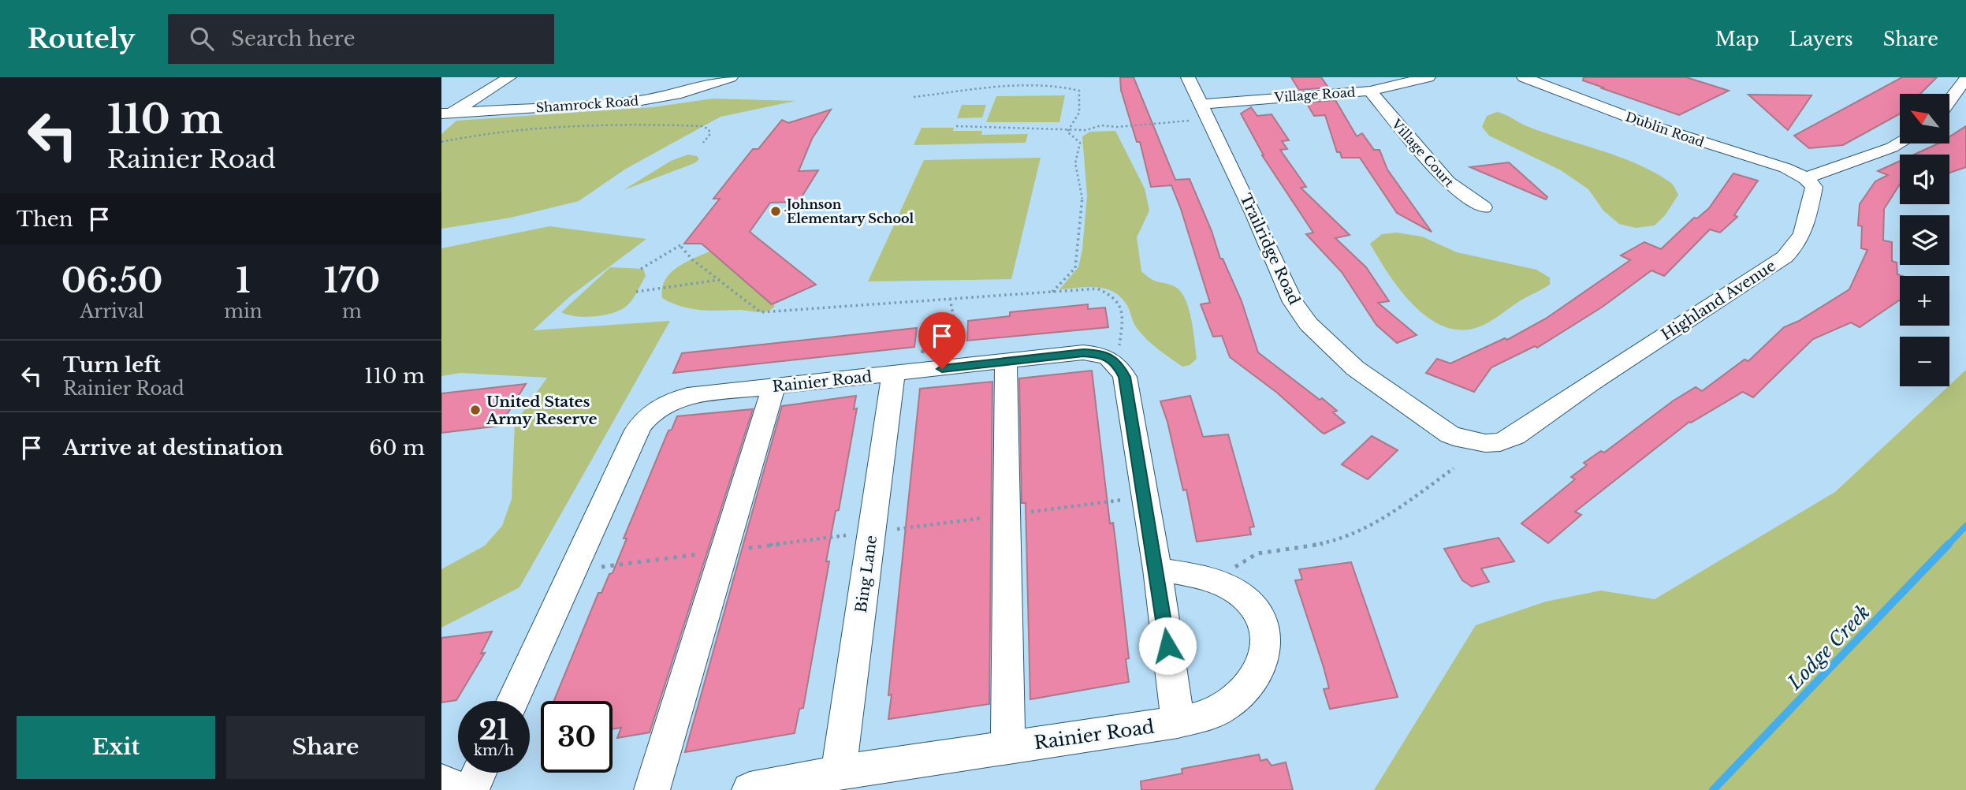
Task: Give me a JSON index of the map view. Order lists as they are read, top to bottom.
{
  "streets": {
    "street": [
      "Village Road",
      "Shamrock Road",
      "Dublin Road",
      "Village Court",
      "Trailridge Road",
      "Highland Avenue",
      "Rainier Road",
      "Bing Lane"
    ]
  },
  "crossings": [
    ["Village Road", "Village Court"],
    ["Village Road", "Trailridge Road"],
    ["Dublin Road", "Highland Avenue"],
    ["Trailridge Road", "Highland Avenue"],
    ["Rainier Road", "Bing Lane"]
  ],
  "water": ["Lodge Creek"],
  "places": ["Johnson Elementary School", "United States Army Reserve"],
  "north": "top left",
  "page": {
    "header": "Routely",
    "search": "Search here",
    "nav": ["Map", "Layers", "Share"],
    "turn": ["110 m", "Rainier Road"],
    "map_buttons": ["+", "−"],
    "then": "Then",
    "eta": [
      "06:50",
      "Arrival",
      "1",
      "min",
      "170",
      "m"
    ],
    "list": [
      {
        "name": "Turn left",
        "note": "Rainier Road",
        "value": "110 m"
      },
      {
        "name": "Arrive at destination",
        "value": "60 m"
      }
    ],
    "speed": "21 km/h",
    "limit": "30",
    "buttons": ["Exit", "Share"]
  }
}
